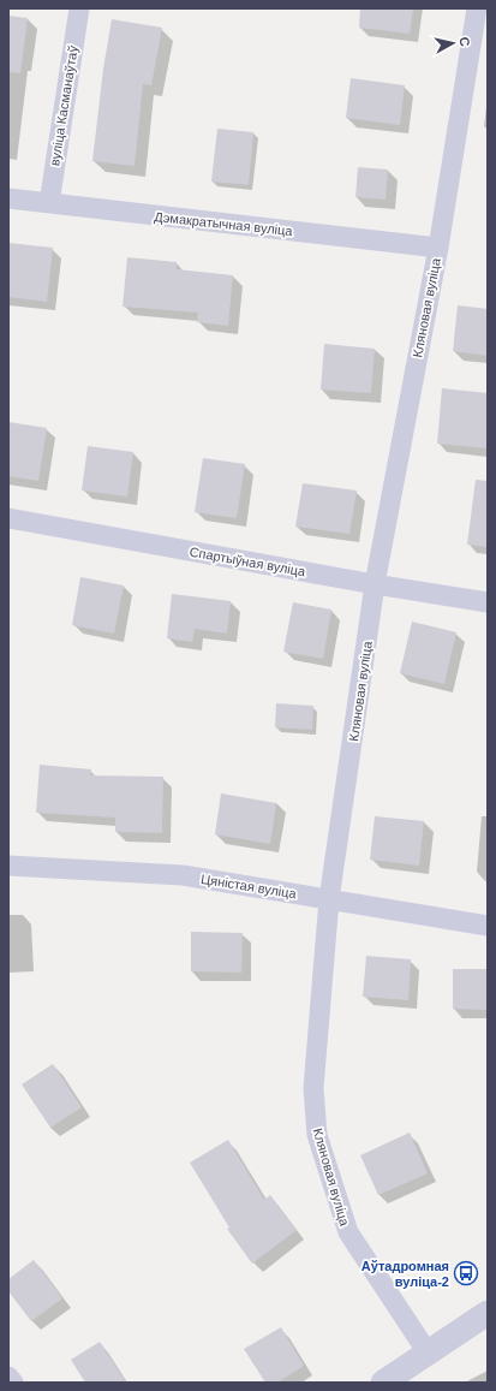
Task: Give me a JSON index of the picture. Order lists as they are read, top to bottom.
{
  "streets": {
    "street": [
      "вуліца Касманаўтаў",
      "Дэмакратычная вуліца",
      "Кляновая вуліца",
      "Спартыўная вуліца",
      "Цяністая вуліца"
    ]
  },
  "crossings": [
    ["вуліца Касманаўтаў", "Дэмакратычная вуліца"],
    ["Дэмакратычная вуліца", "Кляновая вуліца"],
    ["Кляновая вуліца", "Спартыўная вуліца"],
    ["Кляновая вуліца", "Цяністая вуліца"]
  ],
  "places": {
    "bus stop": ["Аўтадромная вуліца-2"]
  },
  "north": "right"
}
